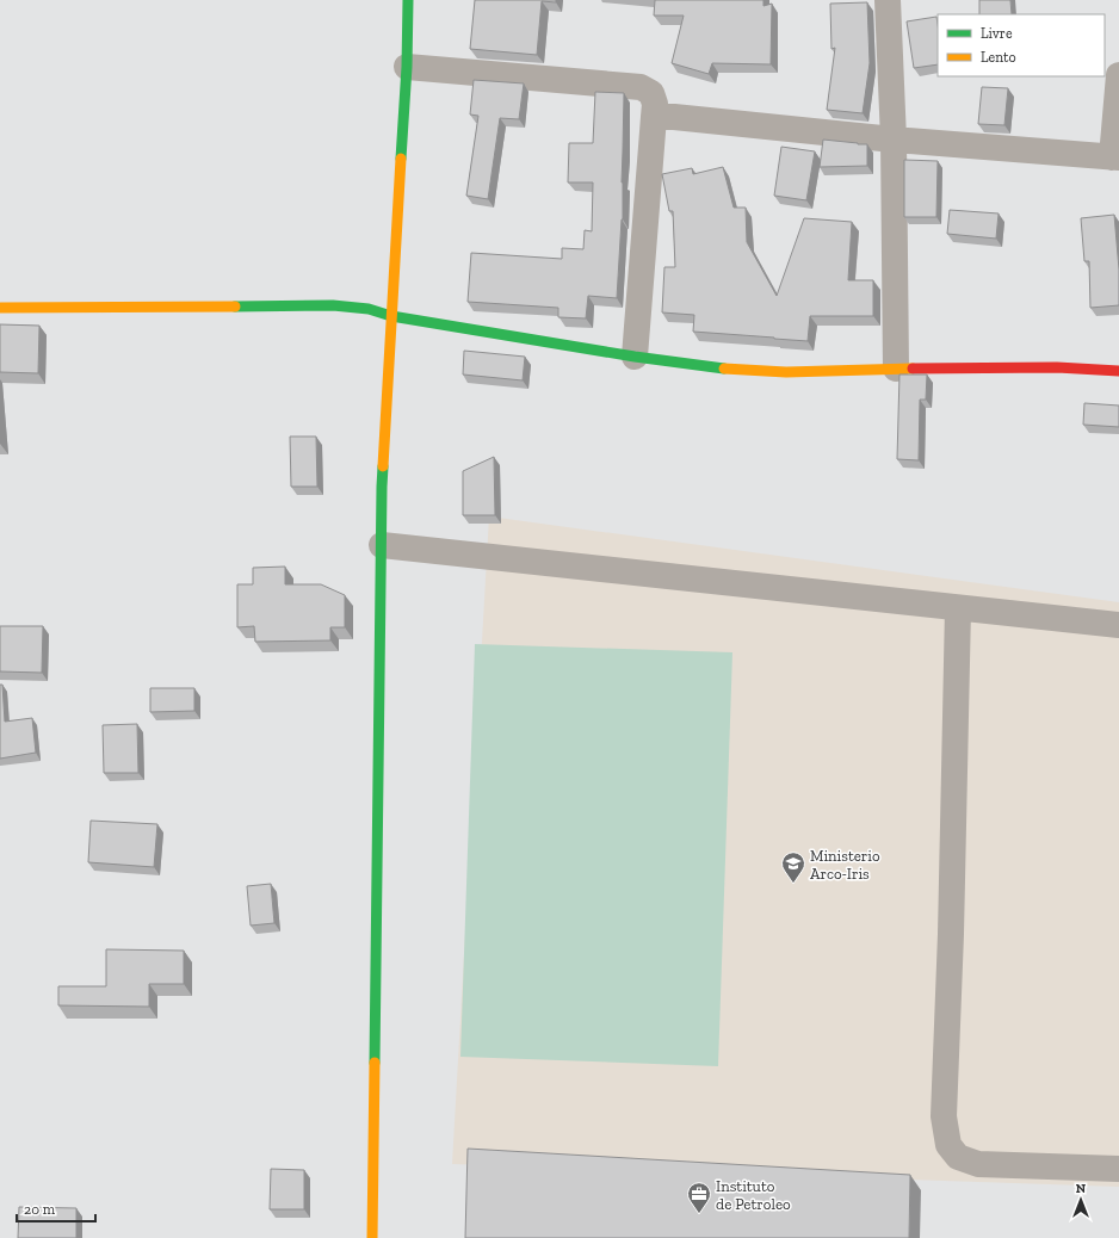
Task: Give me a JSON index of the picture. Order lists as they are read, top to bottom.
{
  "places": {
    "school or university": ["Ministerio Arco-Iris"],
    "office": ["Instituto de Petroleo"]
  },
  "legend": ["Livre", "Lento"],
  "scale_bar": "20 m",
  "north": "top"
}
